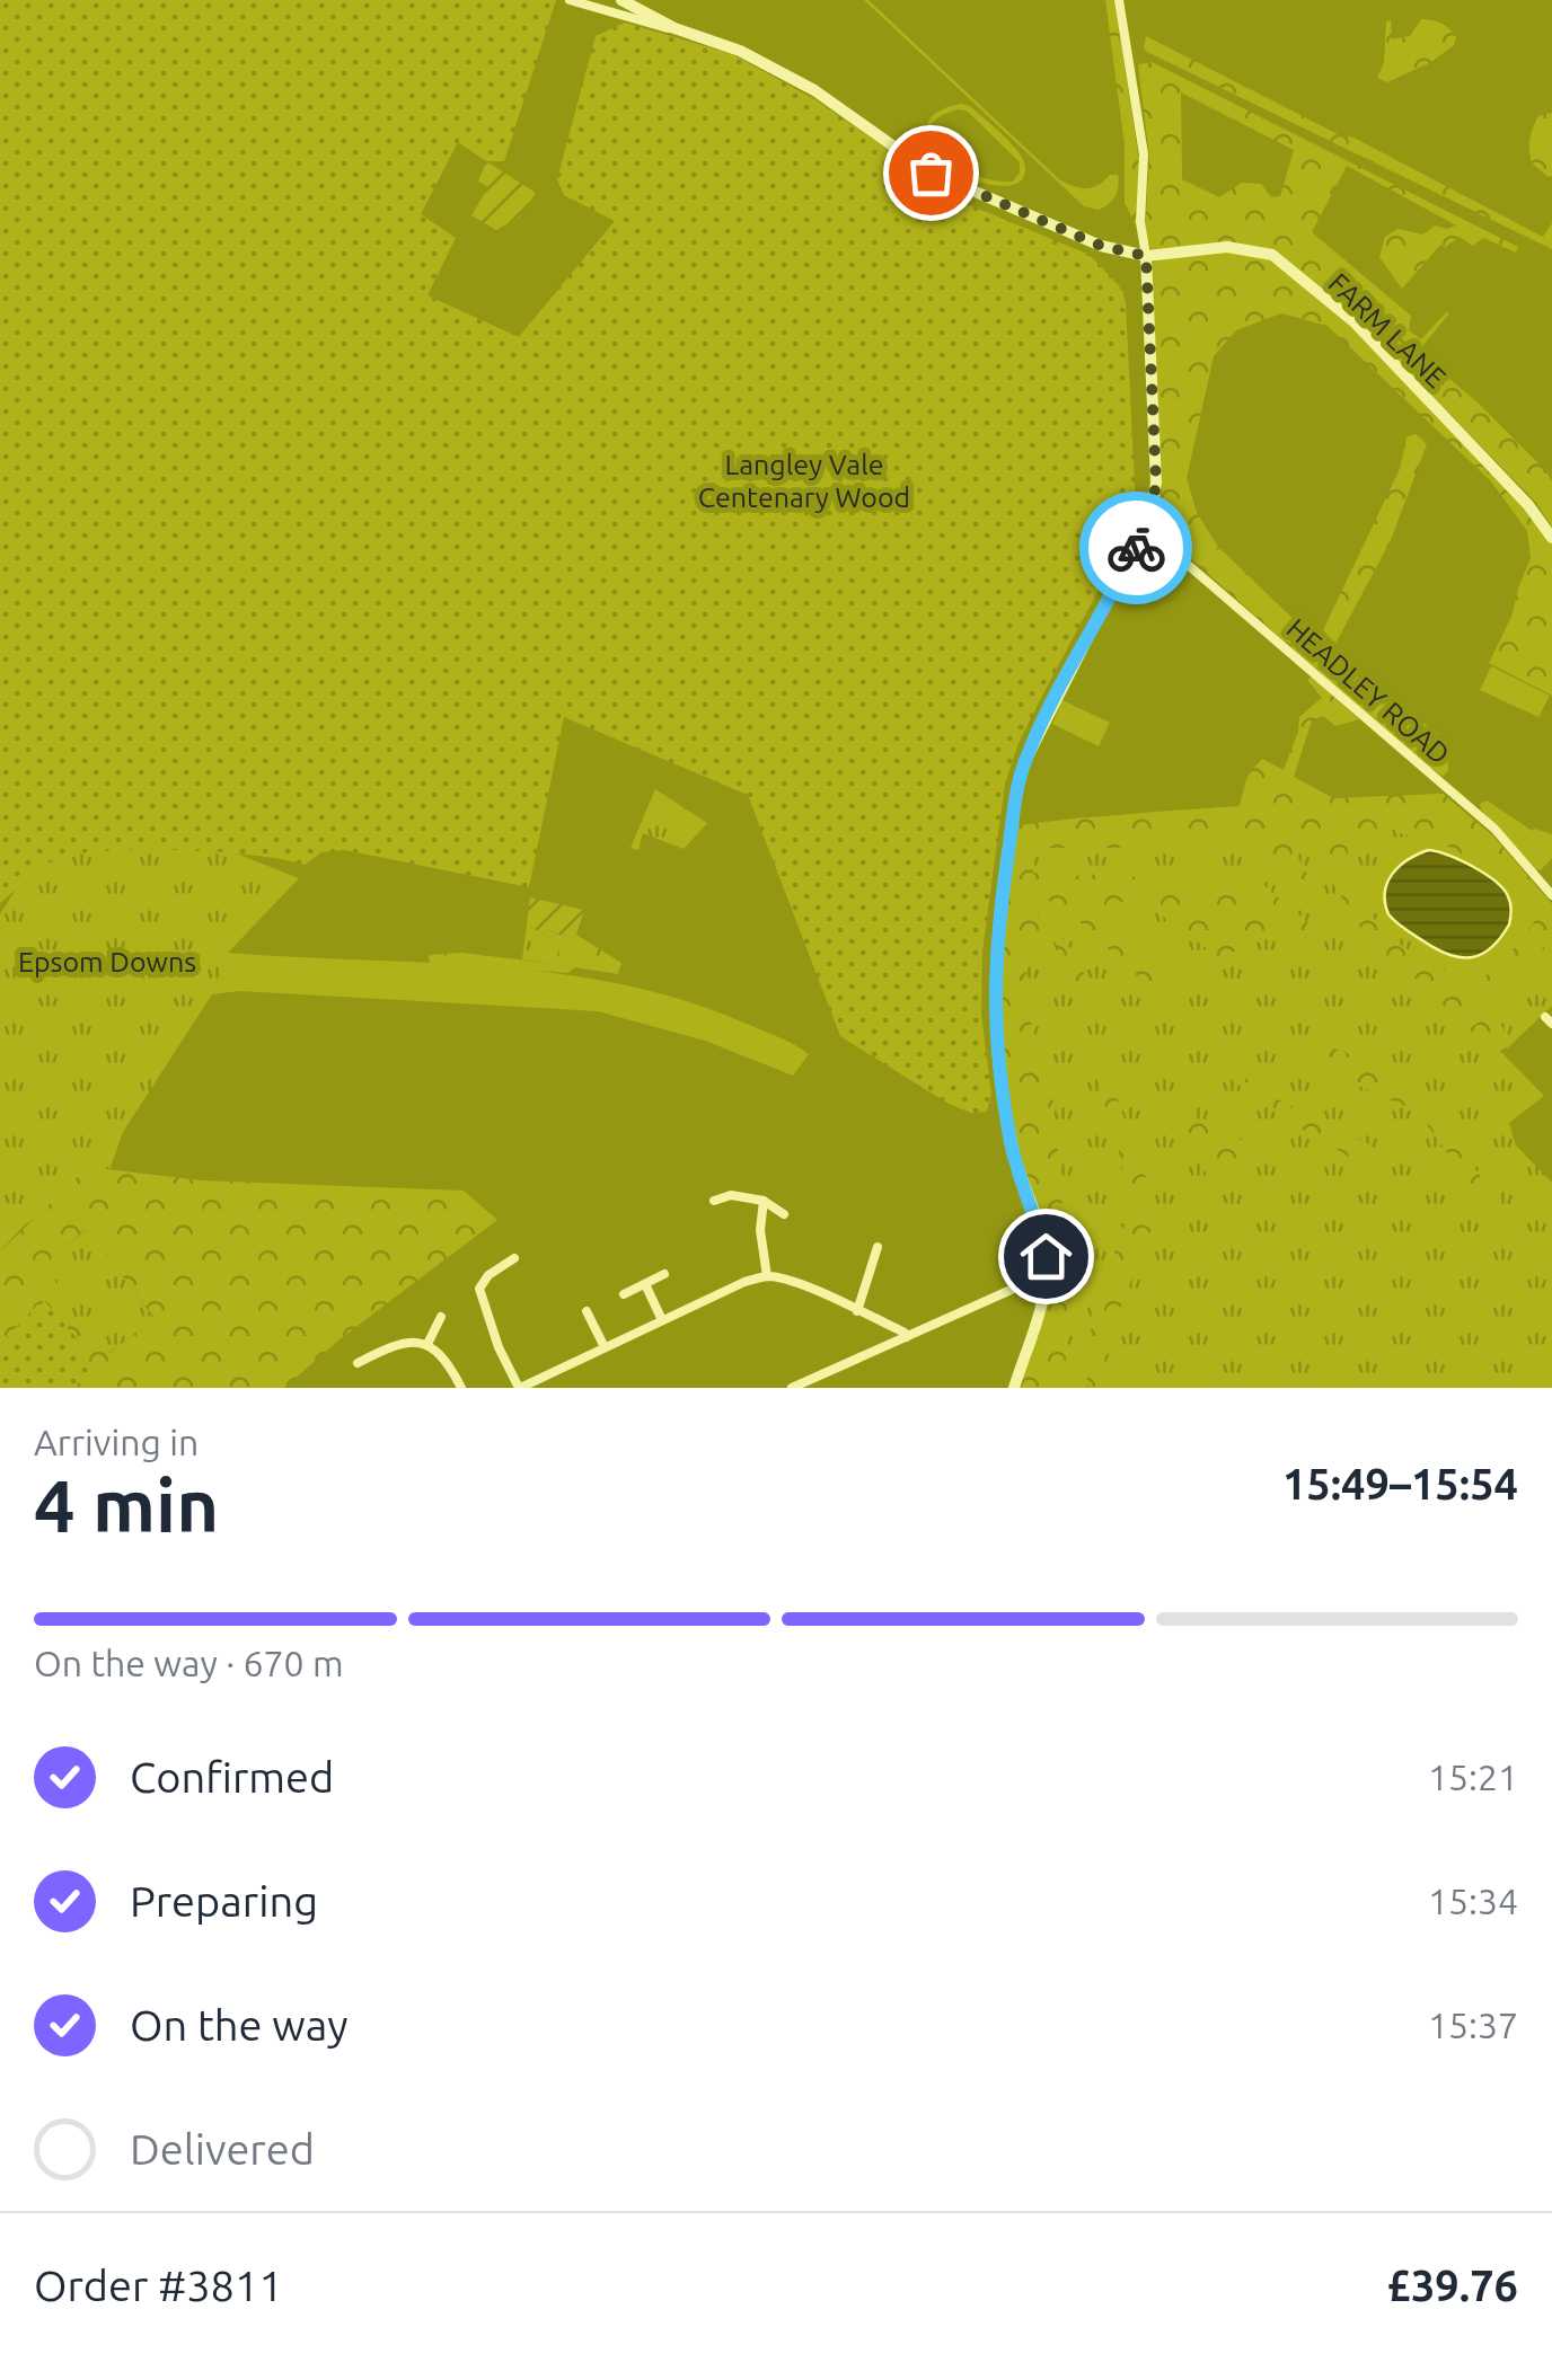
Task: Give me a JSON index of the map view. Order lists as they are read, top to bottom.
{
  "streets": {
    "street": ["FARM LANE", "HEADLEY ROAD"]
  },
  "parks": ["Langley Vale Centenary Wood", "Epsom Downs"],
  "page": {
    "heading": ["4 min", "Arriving in", "15:49–15:54"],
    "panel": ["Order #3811", "£39.76"],
    "bar": "On the way · 670 m",
    "list": [
      ["Confirmed", "15:21"],
      ["Preparing", "15:34"],
      ["On the way", "15:37"],
      "Delivered"
    ]
  }
}
